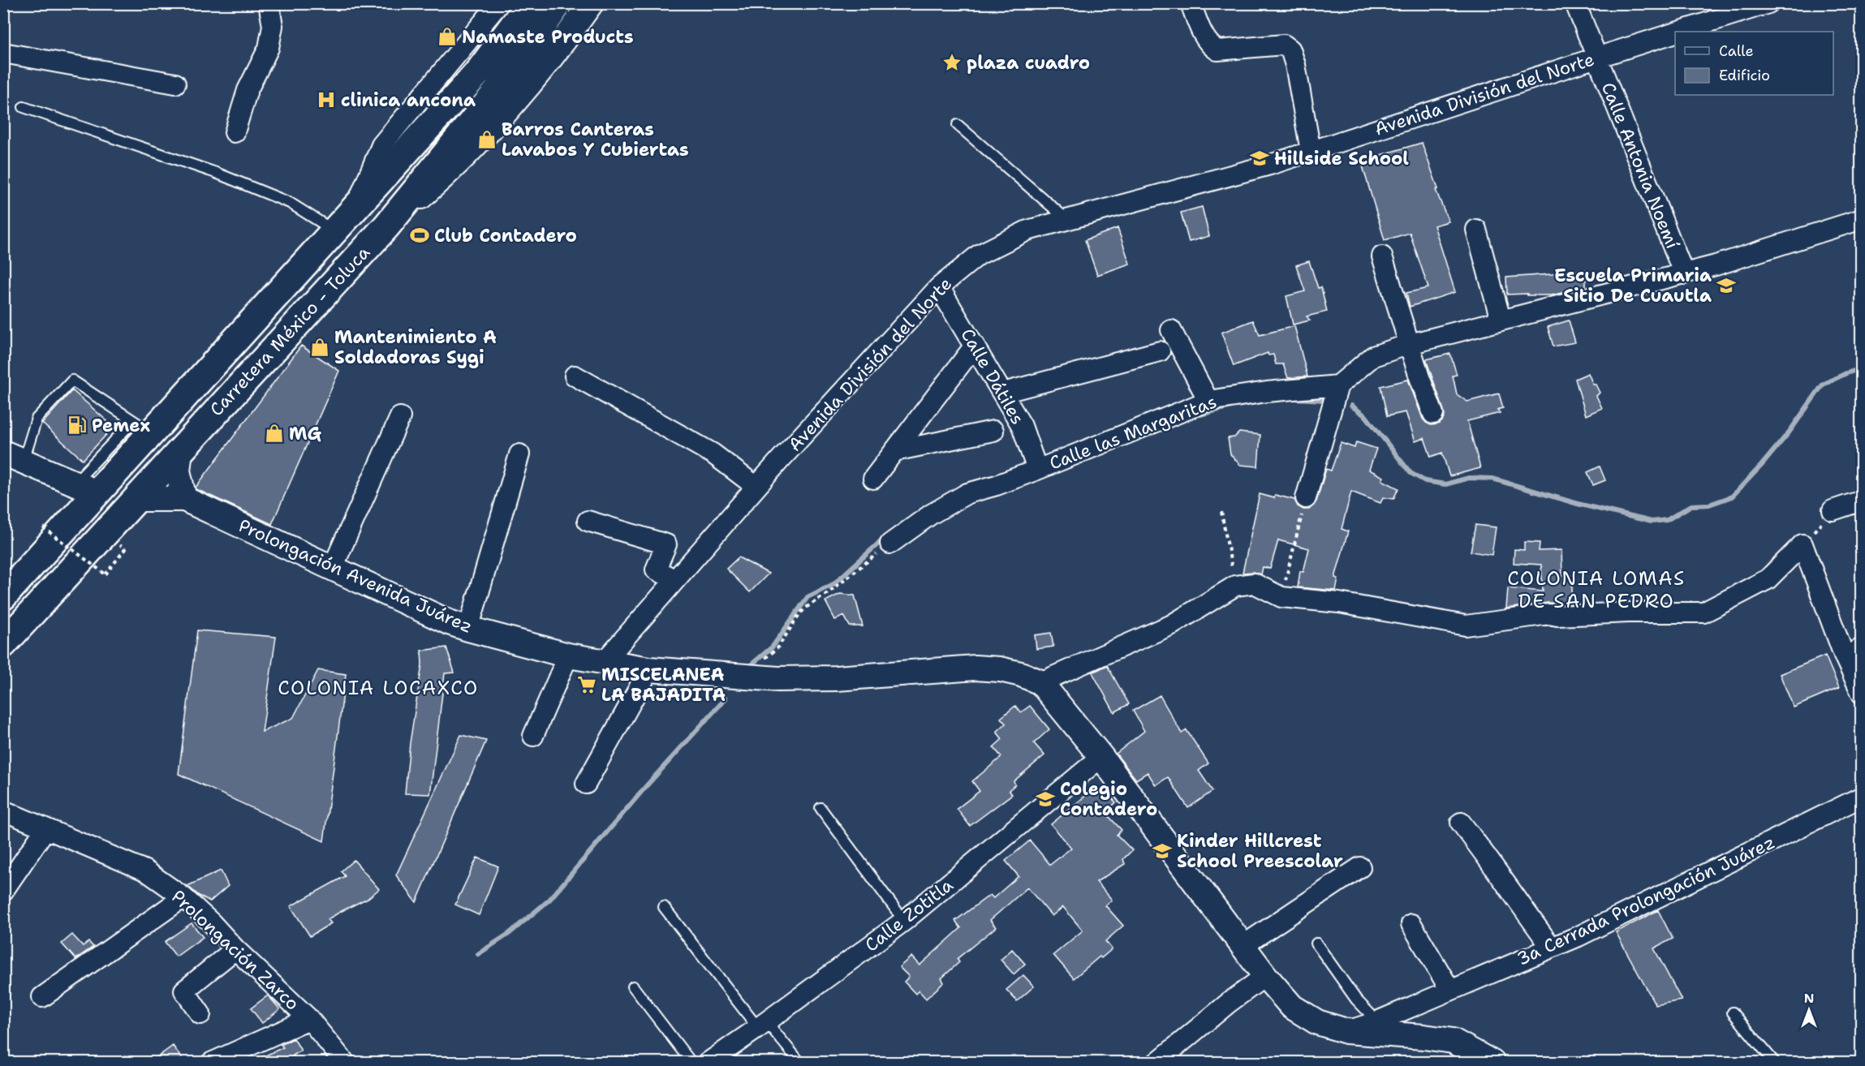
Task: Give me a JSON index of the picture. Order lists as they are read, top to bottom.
{
  "streets": {
    "main road": ["Carretera México - Toluca"],
    "street": [
      "Avenida División del Norte",
      "Calle Antonia Noemí",
      "Calle Dátiles",
      "Calle las Margaritas",
      "Prolongación Avenida Juárez",
      "3a Cerrada Prolongación Juárez",
      "Calle Zotitla",
      "Prolongación Zarco"
    ]
  },
  "crossings": [
    ["Avenida División del Norte", "Calle Antonia Noemí"],
    ["Avenida División del Norte", "Calle Dátiles"],
    ["Avenida División del Norte", "Prolongación Avenida Juárez"],
    ["Carretera México - Toluca", "Prolongación Avenida Juárez"],
    ["Calle Dátiles", "Calle las Margaritas"],
    ["Prolongación Avenida Juárez", "3a Cerrada Prolongación Juárez"],
    ["Prolongación Avenida Juárez", "Calle Zotitla"]
  ],
  "districts": ["COLONIA LOMAS DE SAN PEDRO", "COLONIA LOCAXCO"],
  "places": {
    "shop": [
      "Namaste Products",
      "Barros Canteras Lavabos Y Cubiertas",
      "Mantenimiento A Soldadoras Sygi",
      "MG"
    ],
    "place": ["plaza cuadro"],
    "hospital": ["clinica ancona"],
    "school or university": [
      "Hillside School",
      "Escuela Primaria Sitio De Cuautla",
      "Colegio Contadero",
      "Kinder Hillcrest School Preescolar"
    ],
    "sports": ["Club Contadero"],
    "fuel station": ["Pemex"],
    "supermarket": ["MISCELANEA LA BAJADITA"]
  },
  "legend": ["Calle", "Edificio"],
  "north": "top"
}
